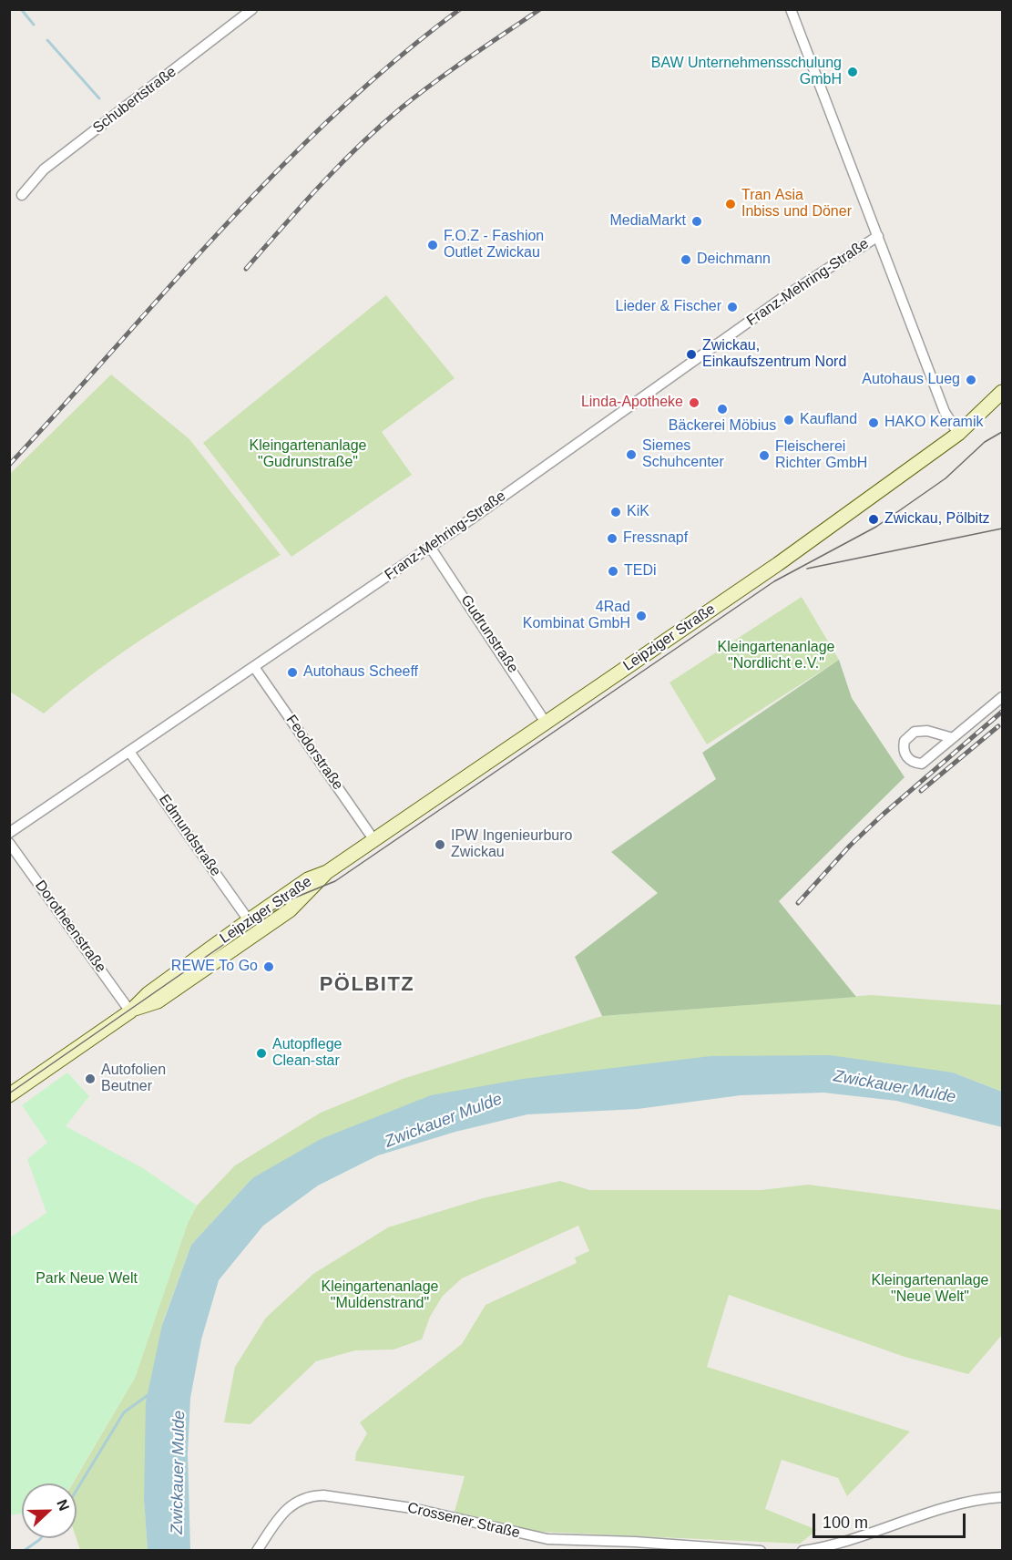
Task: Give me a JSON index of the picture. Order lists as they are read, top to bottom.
{
  "streets": {
    "street": [
      "Schubertstraße",
      "Franz-Mehring-Straße",
      "Gudrunstraße",
      "Leipziger Straße",
      "Feodorstraße",
      "Edmundstraße",
      "Dorotheenstraße",
      "Crossener Straße"
    ]
  },
  "crossings": [
    ["Franz-Mehring-Straße", "Gudrunstraße"],
    ["Franz-Mehring-Straße", "Feodorstraße"],
    ["Franz-Mehring-Straße", "Edmundstraße"],
    ["Gudrunstraße", "Leipziger Straße"],
    ["Leipziger Straße", "Feodorstraße"],
    ["Leipziger Straße", "Edmundstraße"],
    ["Leipziger Straße", "Dorotheenstraße"]
  ],
  "districts": ["PÖLBITZ"],
  "water": ["Zwickauer Mulde"],
  "parks": [
    "Kleingartenanlage \"Gudrunstraße\"",
    "Kleingartenanlage \"Nordlicht e.V.\"",
    "Park Neue Welt",
    "Kleingartenanlage \"Neue Welt\"",
    "Kleingartenanlage \"Muldenstrand\""
  ],
  "places": [
    "BAW Unternehmensschulung GmbH",
    "Tran Asia Inbiss und Döner",
    "MediaMarkt",
    "F.O.Z - Fashion Outlet Zwickau",
    "Deichmann",
    "Lieder & Fischer",
    "Zwickau, Einkaufszentrum Nord",
    "Autohaus Lueg",
    "Linda-Apotheke",
    "Bäckerei Möbius",
    "Kaufland",
    "HAKO Keramik",
    "Siemes Schuhcenter",
    "Fleischerei Richter GmbH",
    "KiK",
    "Zwickau, Pölbitz",
    "Fressnapf",
    "TEDi",
    "4Rad Kombinat GmbH",
    "Autohaus Scheeff",
    "IPW Ingenieurburo Zwickau",
    "REWE To Go",
    "Autopflege Clean-star",
    "Autofolien Beutner"
  ],
  "scale_bar": "100 m",
  "north": "right"
}
